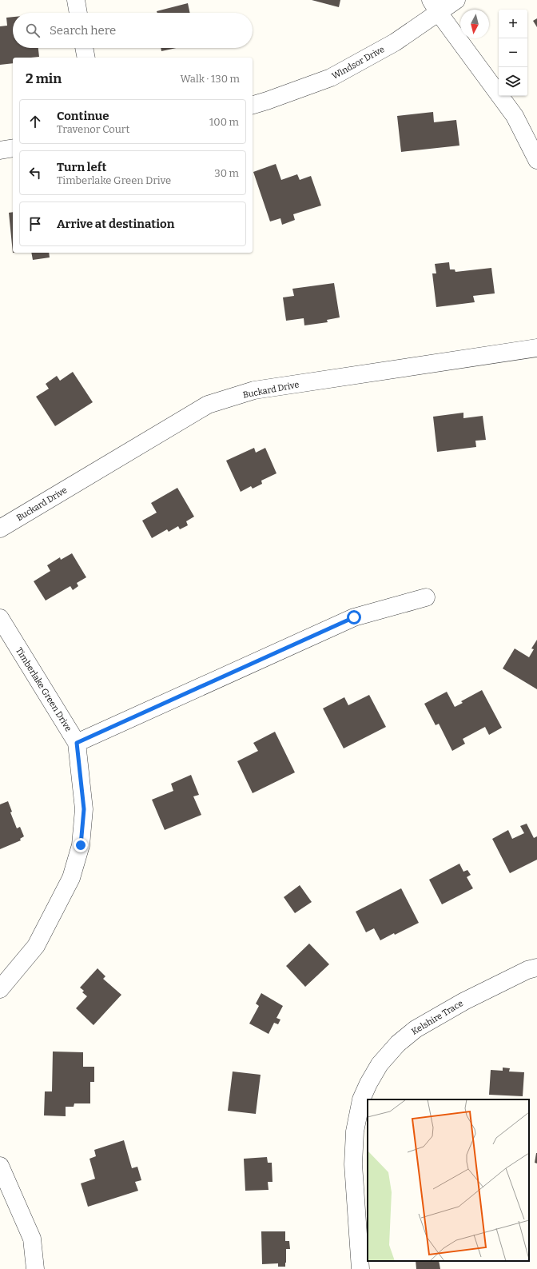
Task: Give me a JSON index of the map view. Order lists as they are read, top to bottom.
{
  "streets": {
    "street": [
      "Windsor Drive",
      "Buckard Drive",
      "Timberlake Green Drive",
      "Kelshire Trace"
    ]
  },
  "north": "bottom",
  "page": {
    "map_buttons": ["+", "−"],
    "search": "Search here",
    "heading": ["2 min", "Walk · 130 m"],
    "list": [
      ["Continue", "Travenor Court", "100 m"],
      ["Turn left", "Timberlake Green Drive", "30 m"],
      "Arrive at destination"
    ]
  }
}
